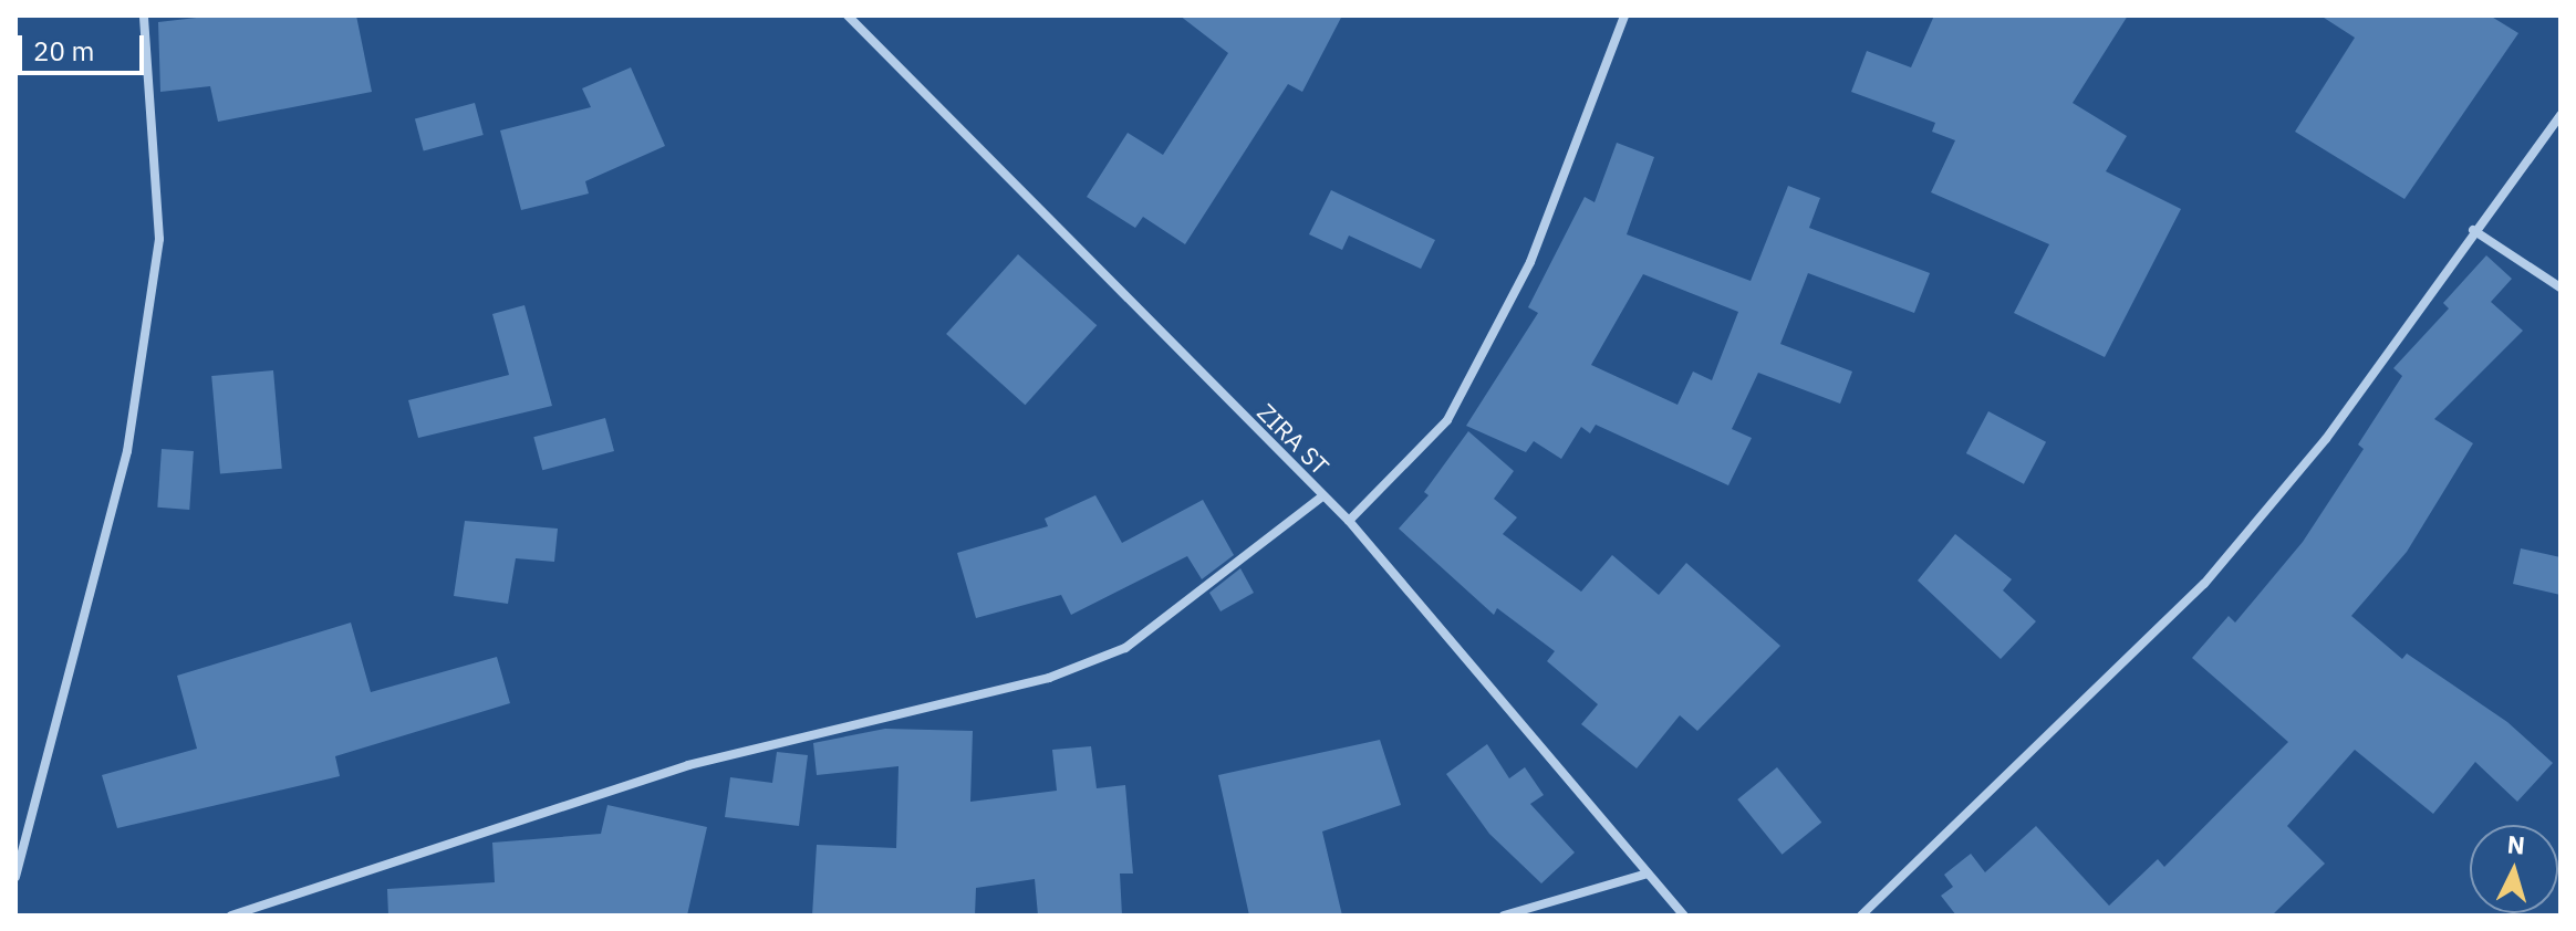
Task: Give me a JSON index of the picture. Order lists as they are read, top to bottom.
{
  "streets": {
    "street": ["ZIRA ST"]
  },
  "scale_bar": "20 m",
  "north": "top"
}
